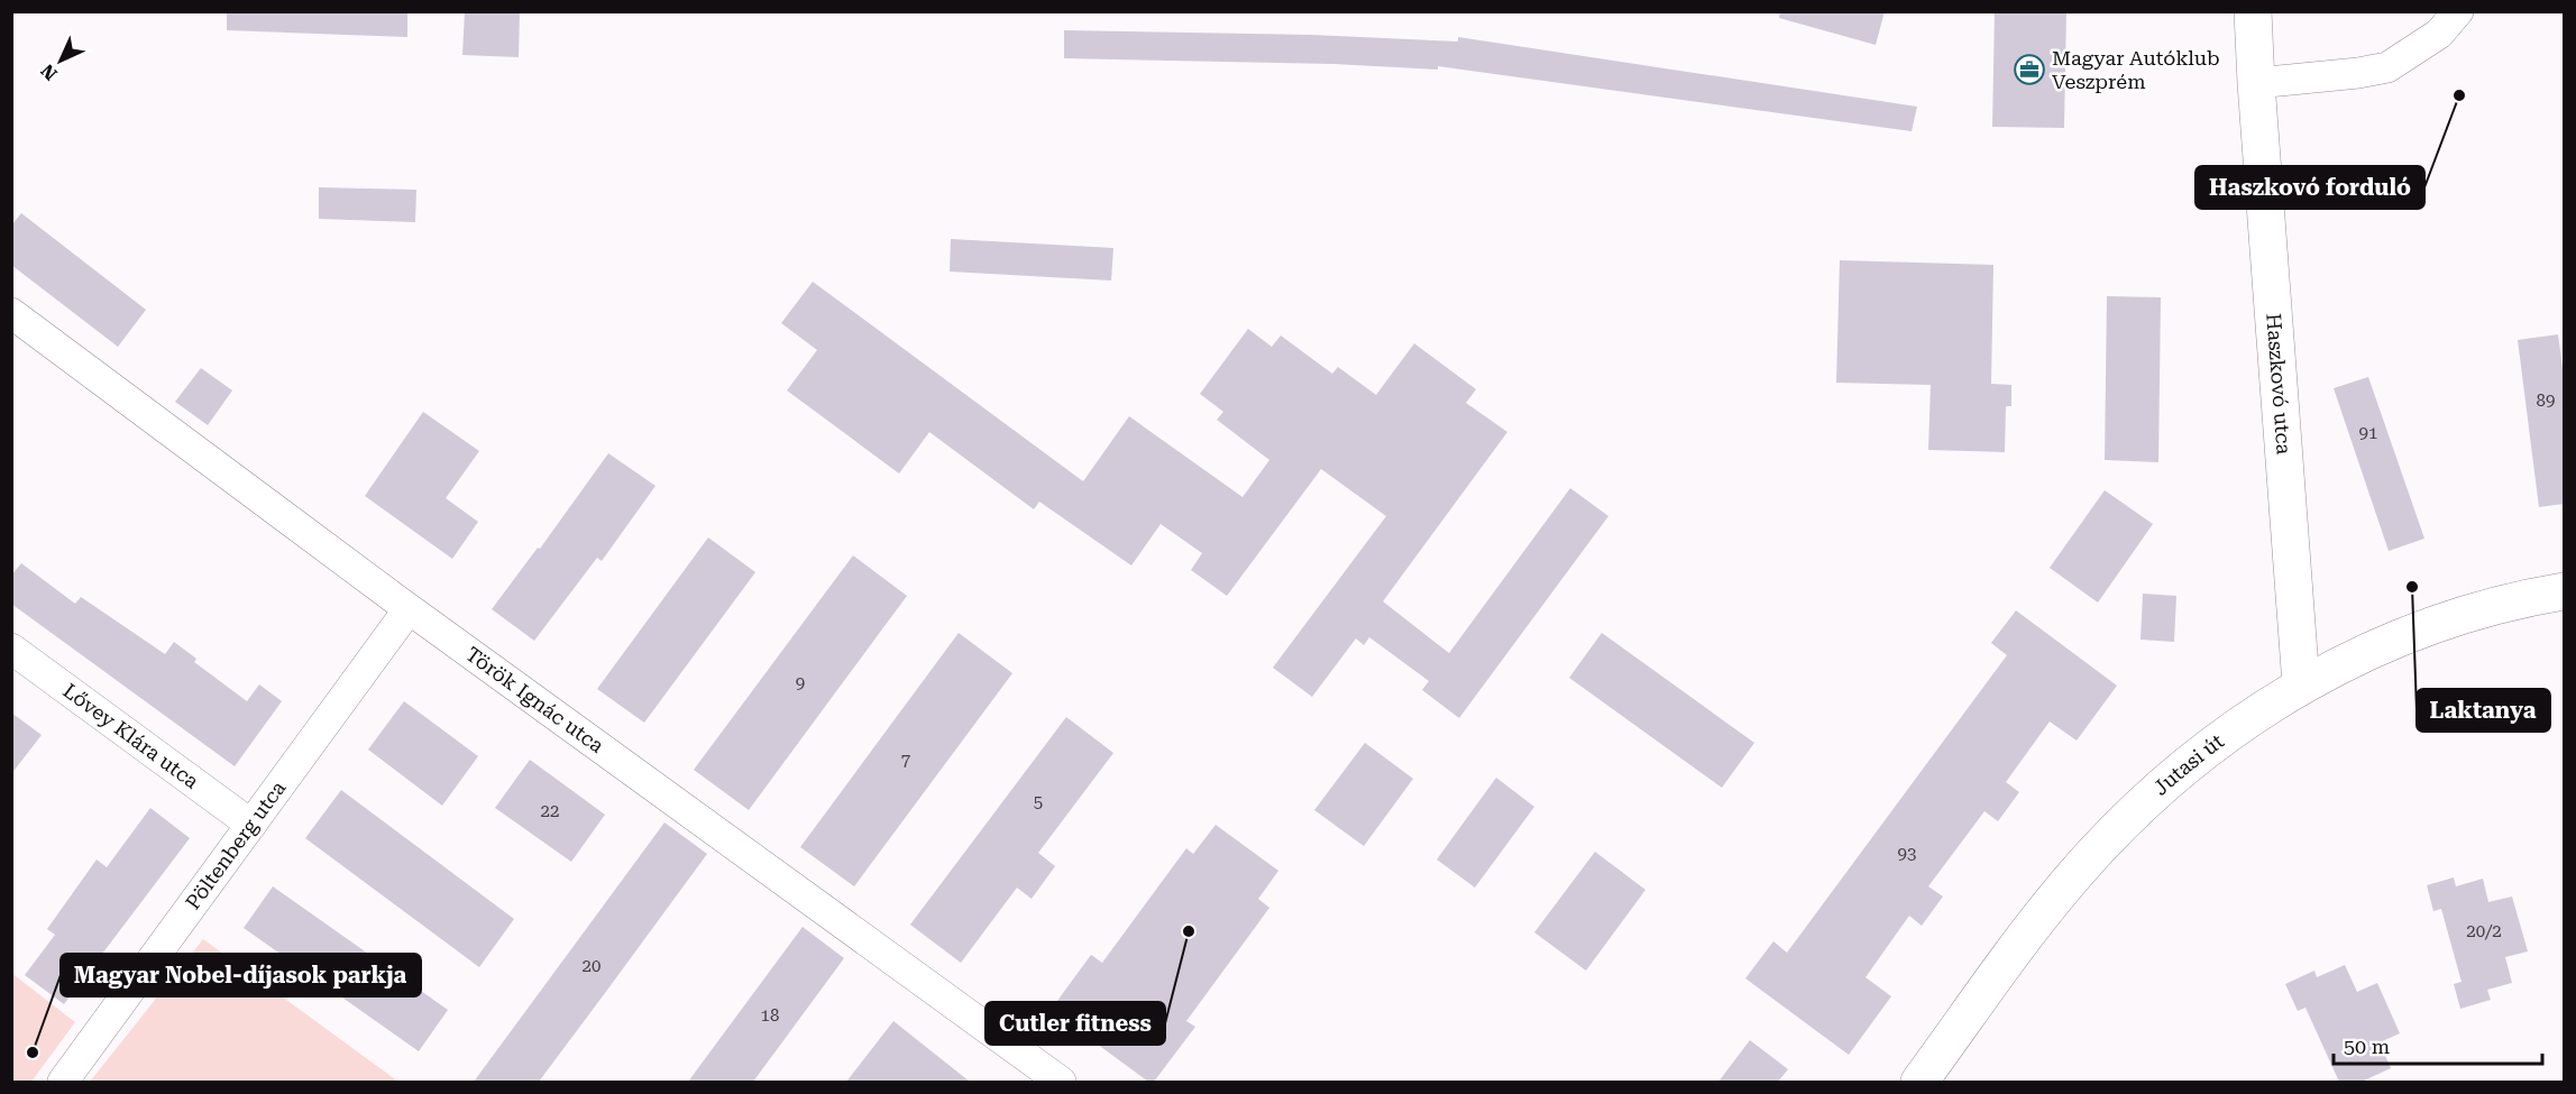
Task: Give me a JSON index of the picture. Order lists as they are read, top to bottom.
{
  "streets": {
    "street": [
      "Haszkovó utca",
      "Török Ignác utca",
      "Lővey Klára utca",
      "Jutasi út",
      "Pöltenberg utca"
    ]
  },
  "crossings": [
    ["Haszkovó utca", "Jutasi út"],
    ["Török Ignác utca", "Pöltenberg utca"],
    ["Lővey Klára utca", "Pöltenberg utca"]
  ],
  "places": {
    "office": ["Magyar Autóklub Veszprém"],
    "other": [
      "Haszkovó forduló",
      "Laktanya",
      "Cutler fitness",
      "Magyar Nobel-díjasok parkja"
    ]
  },
  "house_numbers": [
    "89",
    "91",
    "9",
    "7",
    "5",
    "22",
    "93",
    "20/2",
    "20",
    "18"
  ],
  "scale_bar": "50 m",
  "north": "bottom left"
}
